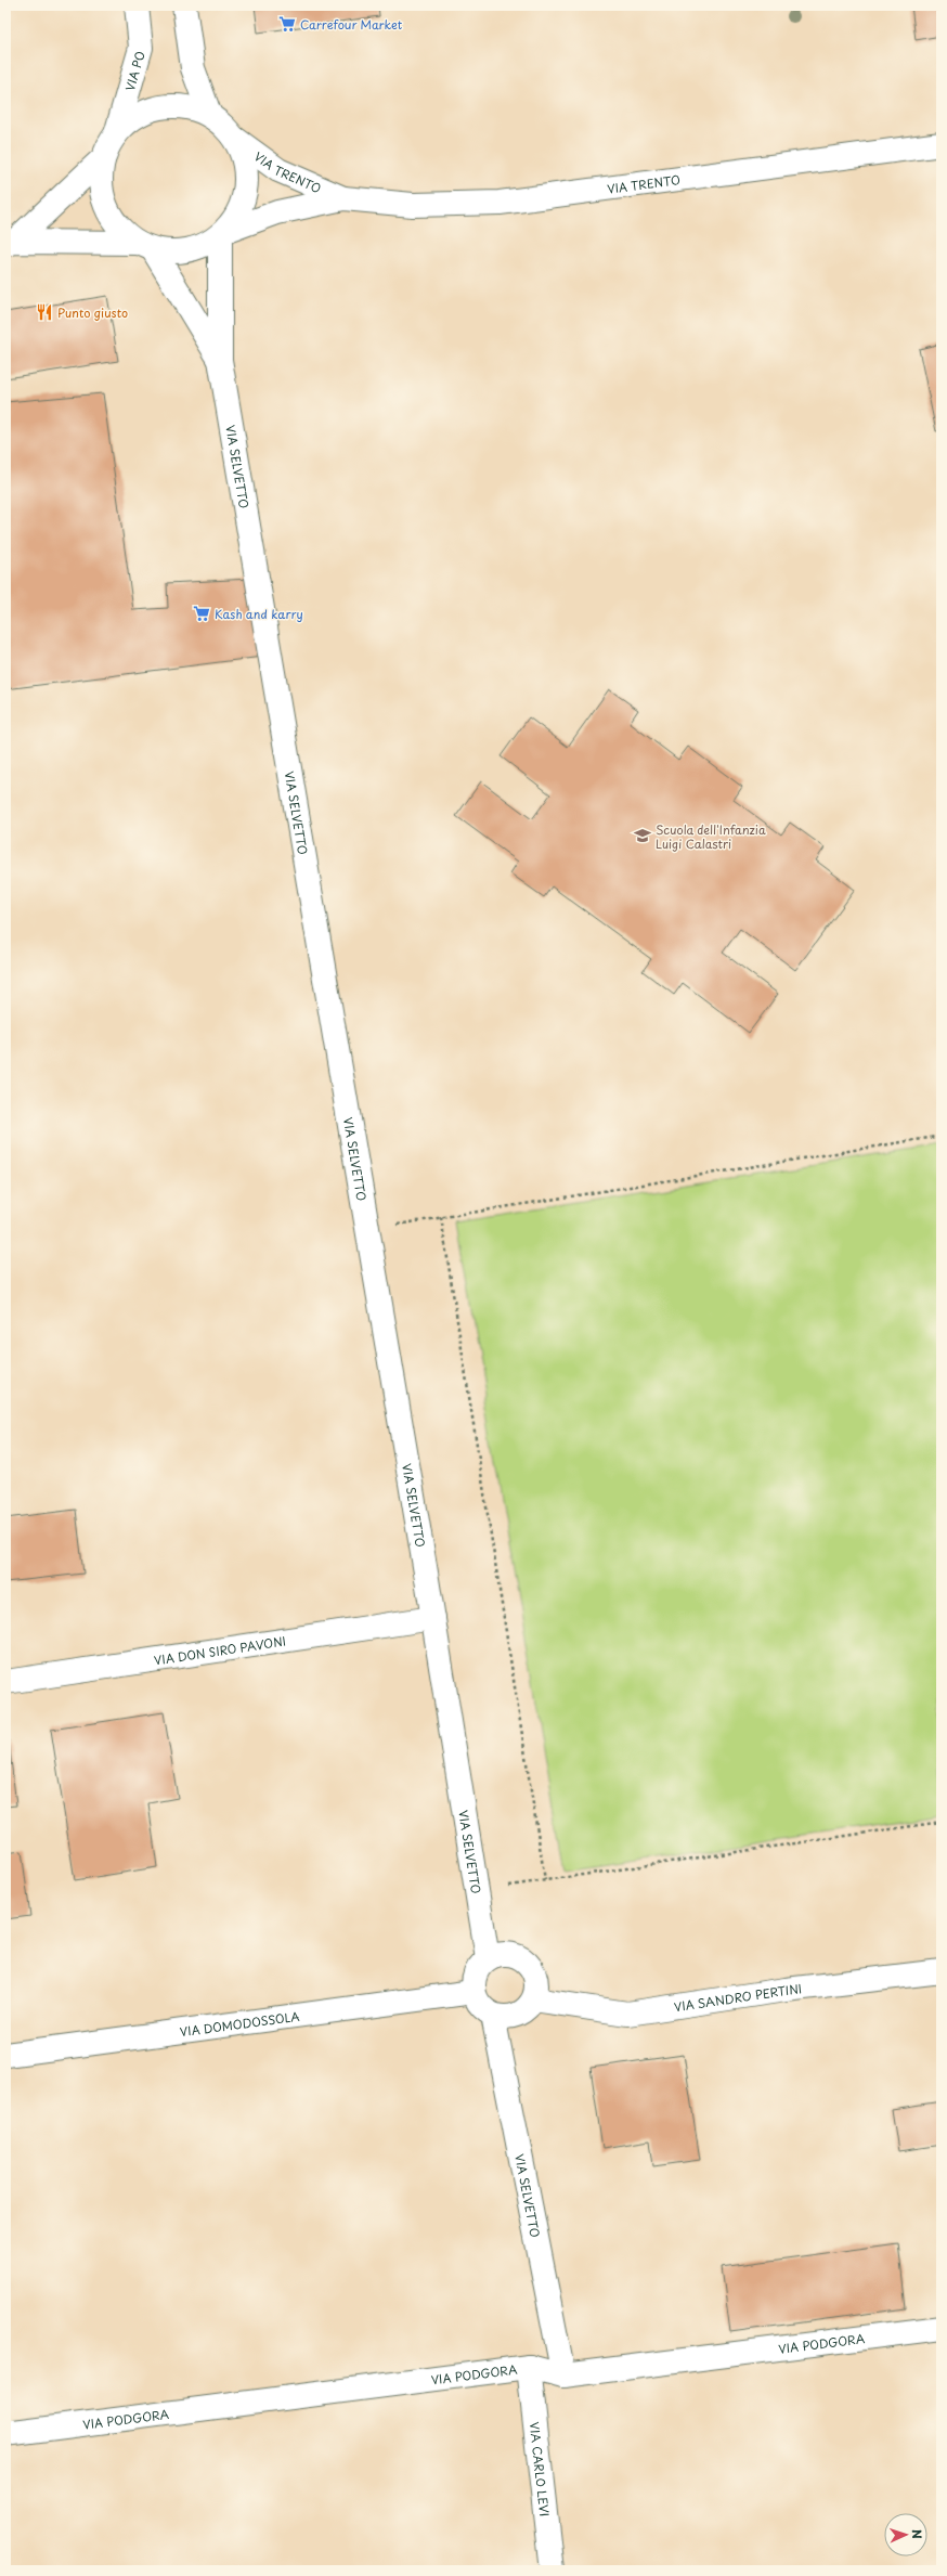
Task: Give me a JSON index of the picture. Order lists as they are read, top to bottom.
{
  "streets": {
    "street": [
      "VIA PO",
      "VIA TRENTO",
      "VIA SELVETTO",
      "VIA DON SIRO PAVONI",
      "VIA SANDRO PERTINI",
      "VIA DOMODOSSOLA",
      "VIA PODGORA",
      "VIA CARLO LEVI"
    ]
  },
  "crossings": [
    ["VIA PO", "VIA TRENTO"],
    ["VIA PO", "VIA SELVETTO"],
    ["VIA TRENTO", "VIA SELVETTO"],
    ["VIA SELVETTO", "VIA DON SIRO PAVONI"],
    ["VIA SELVETTO", "VIA SANDRO PERTINI"],
    ["VIA SELVETTO", "VIA DOMODOSSOLA"],
    ["VIA SELVETTO", "VIA PODGORA"],
    ["VIA SANDRO PERTINI", "VIA DOMODOSSOLA"],
    ["VIA PODGORA", "VIA CARLO LEVI"]
  ],
  "places": {
    "supermarket": ["Carrefour Market", "Kash and karry"],
    "restaurant": ["Punto giusto"],
    "school or university": ["Scuola dell'Infanzia Luigi Calastri"]
  },
  "north": "right"
}
